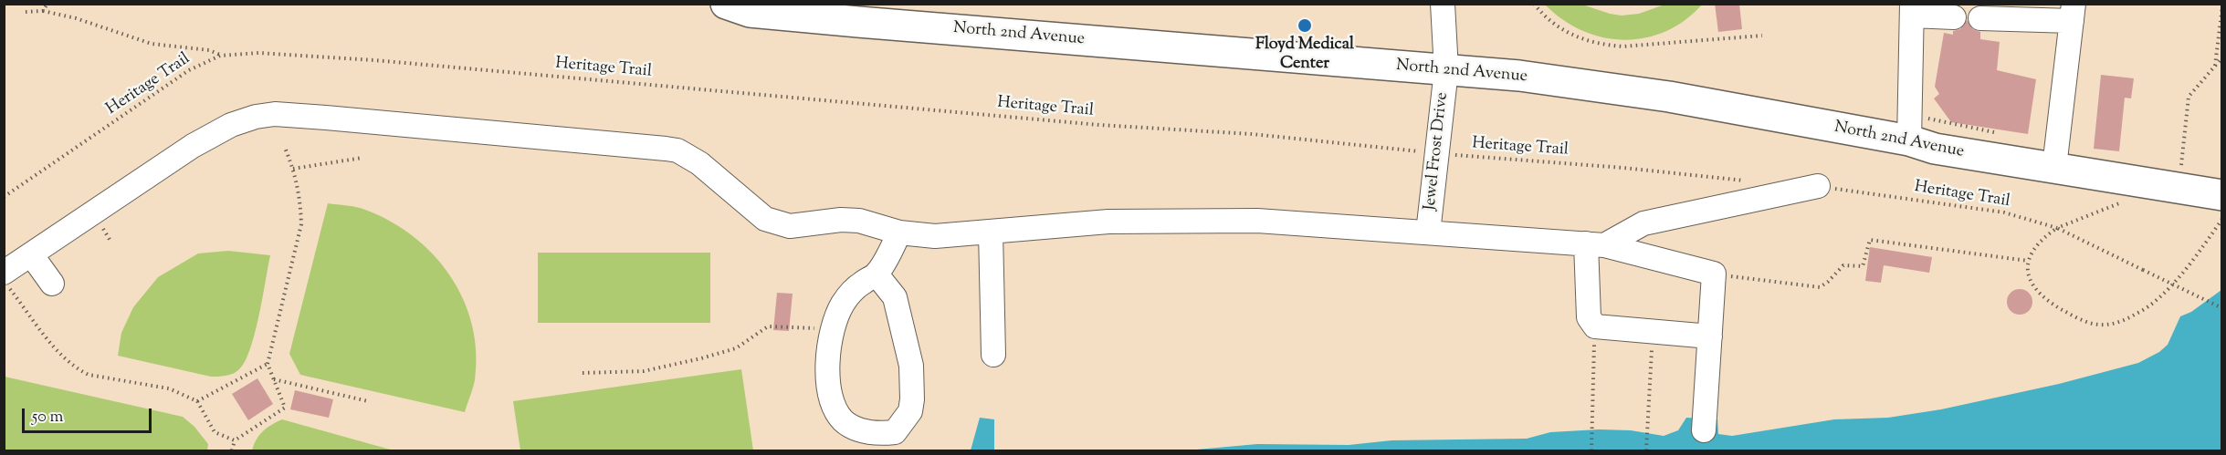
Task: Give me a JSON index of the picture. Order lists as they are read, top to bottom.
{
  "streets": {
    "main road": ["North 2nd Avenue"],
    "street": ["Jewel Frost Drive"],
    "path": ["Heritage Trail"]
  },
  "crossings": [
    ["North 2nd Avenue", "Jewel Frost Drive"],
    ["Heritage Trail", "Jewel Frost Drive"]
  ],
  "places": ["Floyd Medical Center"],
  "scale_bar": "50 m"
}
